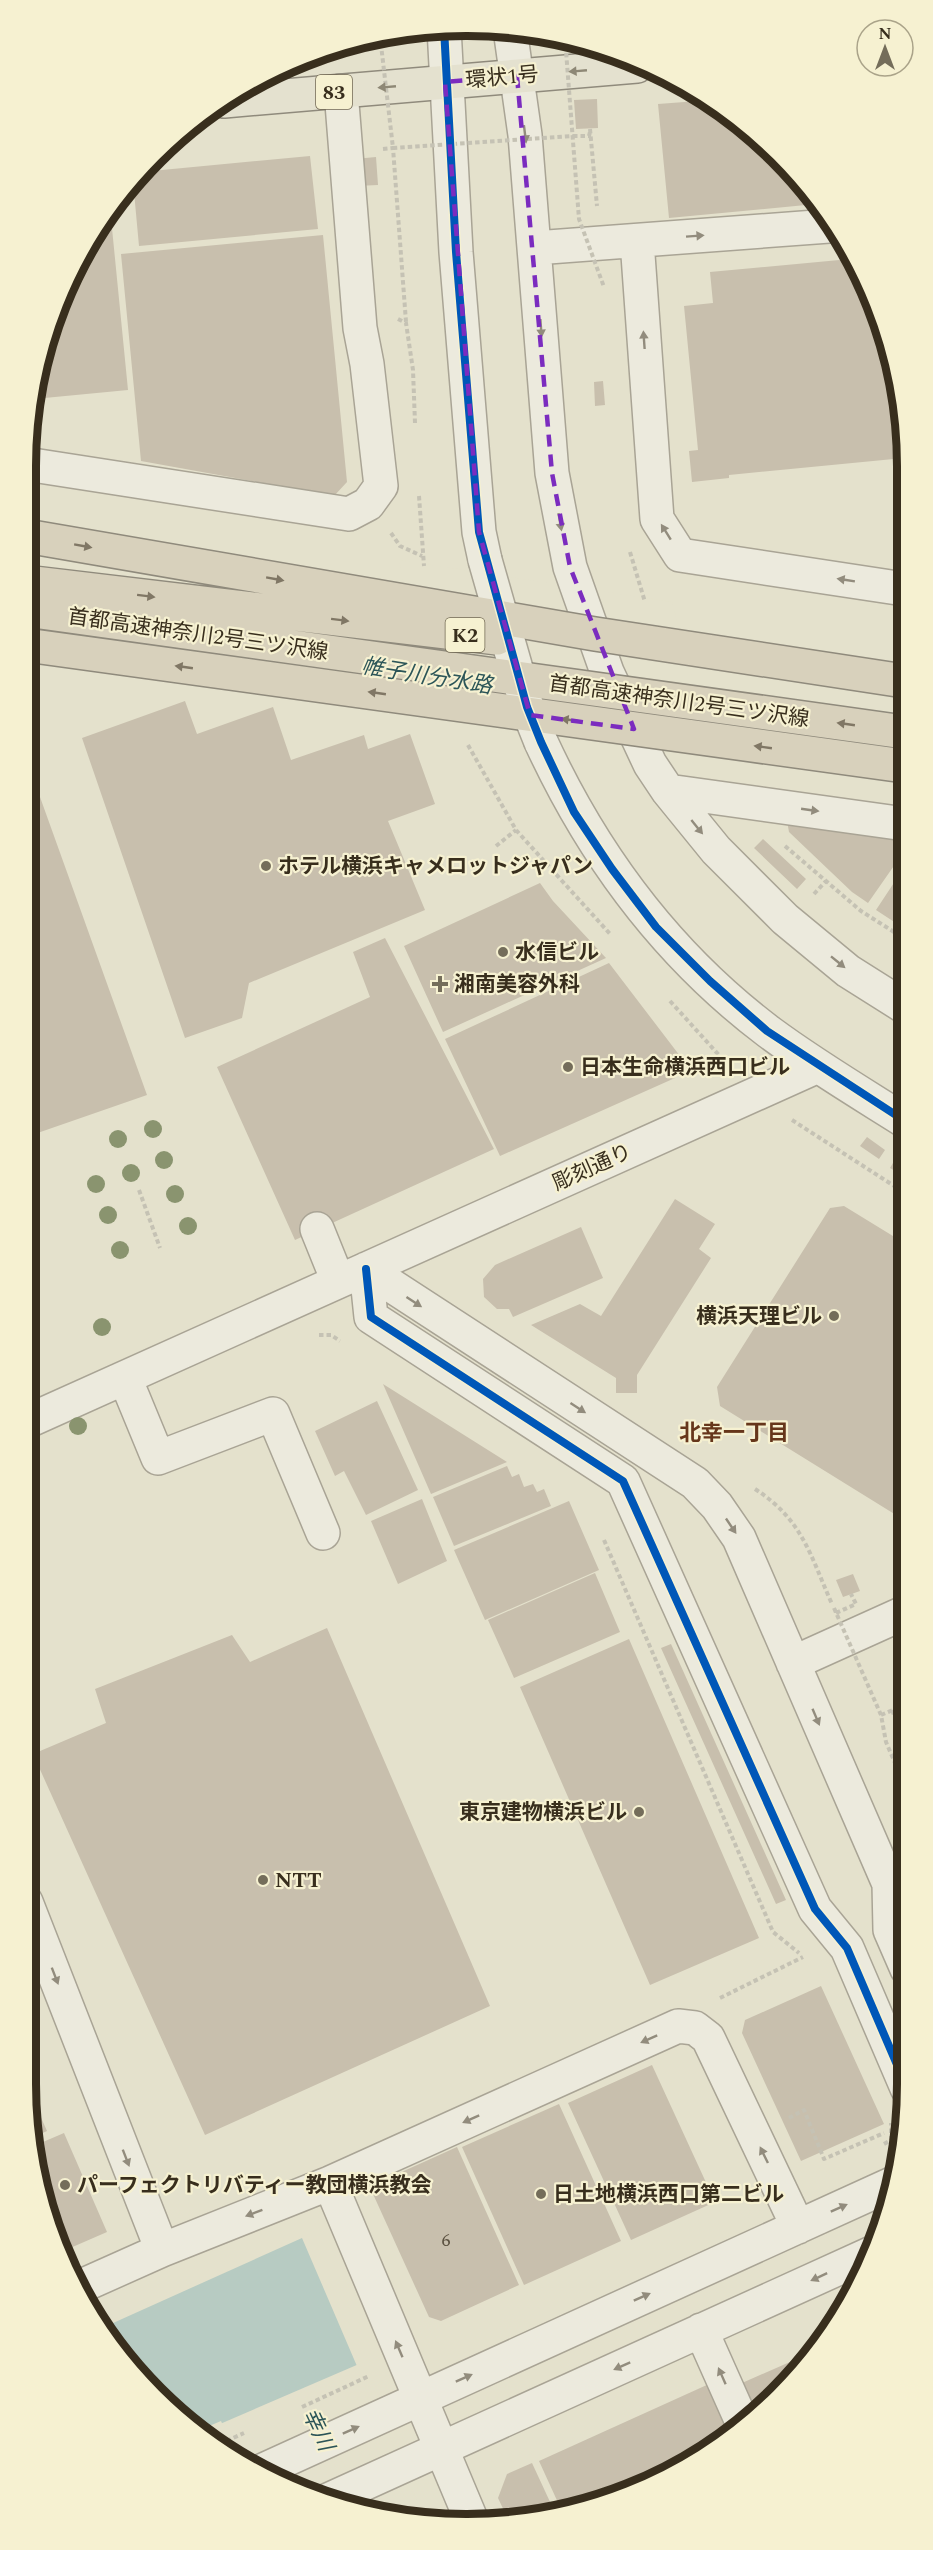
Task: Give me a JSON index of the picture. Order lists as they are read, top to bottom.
{
  "streets": {
    "highway": ["首都高速神奈川2号三ツ沢線", "K2"],
    "main road": ["環状1号", "83"],
    "street": ["彫刻通り"]
  },
  "one_way": ["環状1号"],
  "districts": ["北幸一丁目"],
  "water": ["帷子川分水路", "幸川"],
  "places": {
    "other": [
      "ホテル横浜キャメロットジャパン",
      "水信ビル",
      "日本生命横浜西口ビル",
      "横浜天理ビル",
      "東京建物横浜ビル",
      "NTT",
      "パーフェクトリバティー教団横浜教会",
      "日土地横浜西口第二ビル"
    ],
    "health": ["湘南美容外科"]
  },
  "house_numbers": ["6"],
  "north": "top"
}
